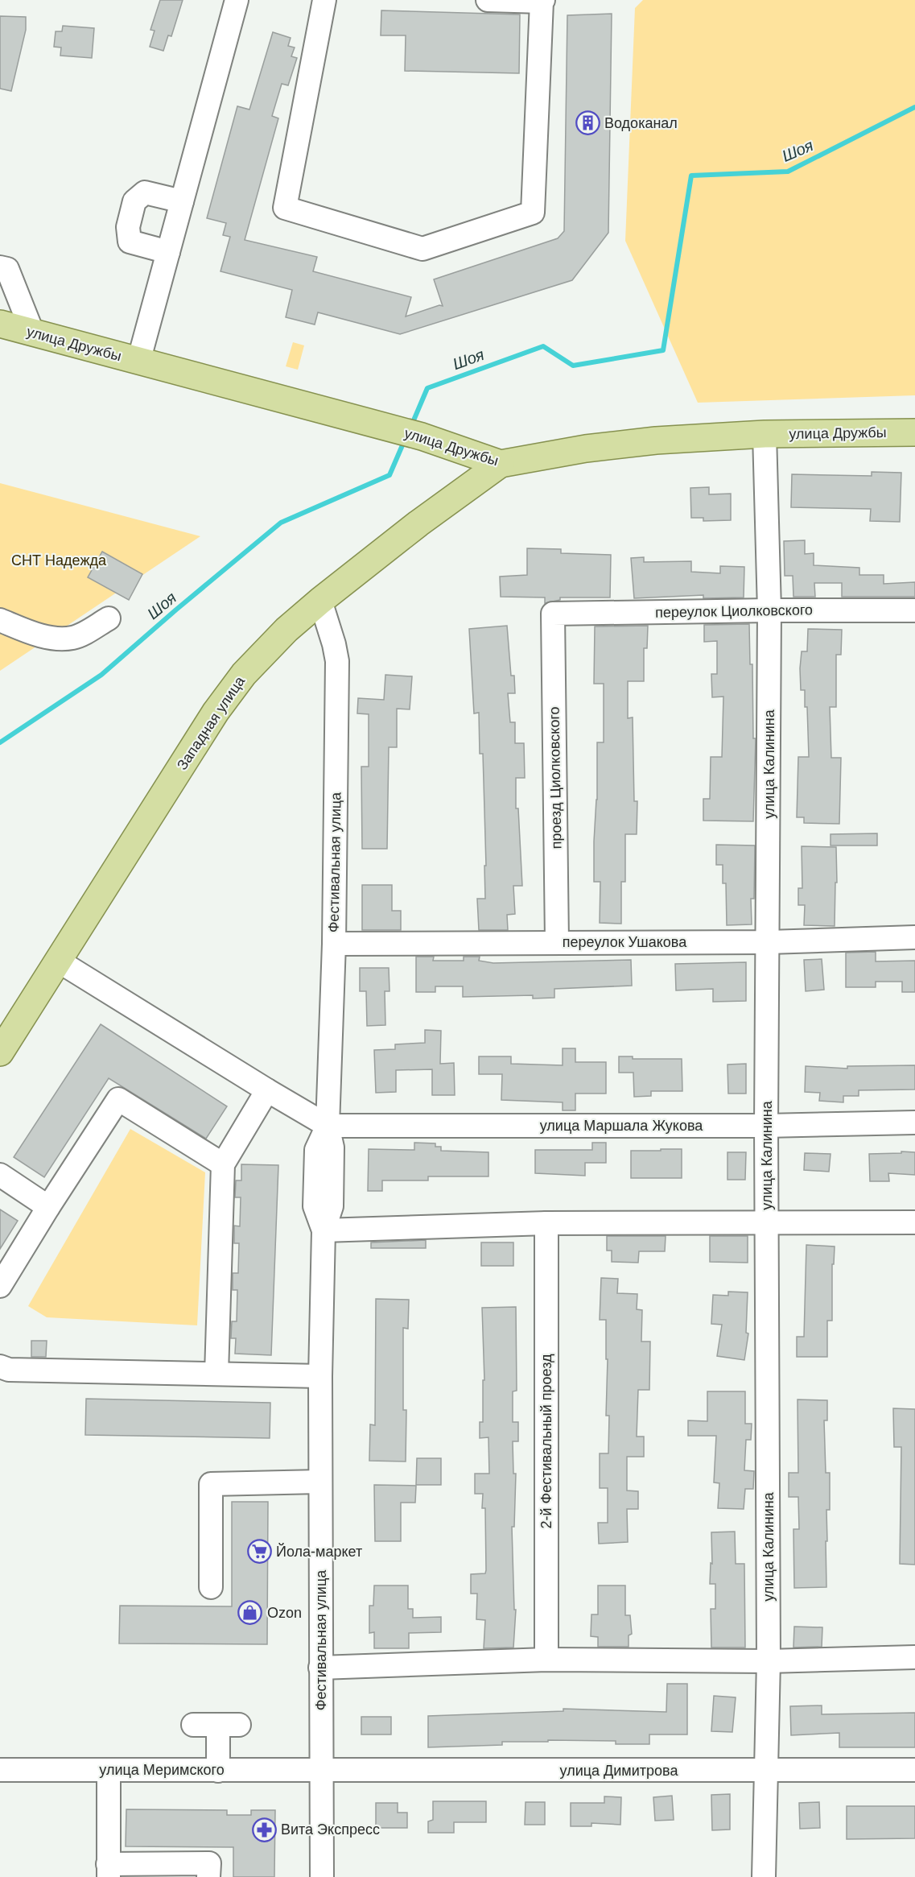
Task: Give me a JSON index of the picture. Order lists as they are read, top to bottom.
{
  "streets": {
    "main road": ["улица Дружбы", "Западная улица"],
    "street": [
      "переулок Циолковского",
      "улица Калинина",
      "проезд Циолковского",
      "Фестивальная улица",
      "переулок Ушакова",
      "улица Маршала Жукова",
      "2-й Фестивальный проезд",
      "улица Меримского",
      "улица Димитрова"
    ]
  },
  "crossings": [
    ["улица Дружбы", "Западная улица"],
    ["улица Дружбы", "улица Калинина"],
    ["переулок Циолковского", "улица Калинина"],
    ["переулок Циолковского", "проезд Циолковского"],
    ["Западная улица", "Фестивальная улица"],
    ["улица Калинина", "переулок Ушакова"],
    ["улица Калинина", "улица Маршала Жукова"],
    ["улица Калинина", "улица Димитрова"],
    ["проезд Циолковского", "переулок Ушакова"],
    ["Фестивальная улица", "переулок Ушакова"],
    ["Фестивальная улица", "улица Маршала Жукова"],
    ["Фестивальная улица", "улица Меримского"],
    ["Фестивальная улица", "улица Димитрова"],
    ["улица Меримского", "улица Димитрова"]
  ],
  "water": ["Шоя"],
  "parks": ["СНТ Надежда"],
  "places": {
    "building": ["Водоканал"],
    "supermarket": ["Йола-маркет"],
    "shop": ["Ozon"],
    "pharmacy": ["Вита Экспресс"]
  }
}
